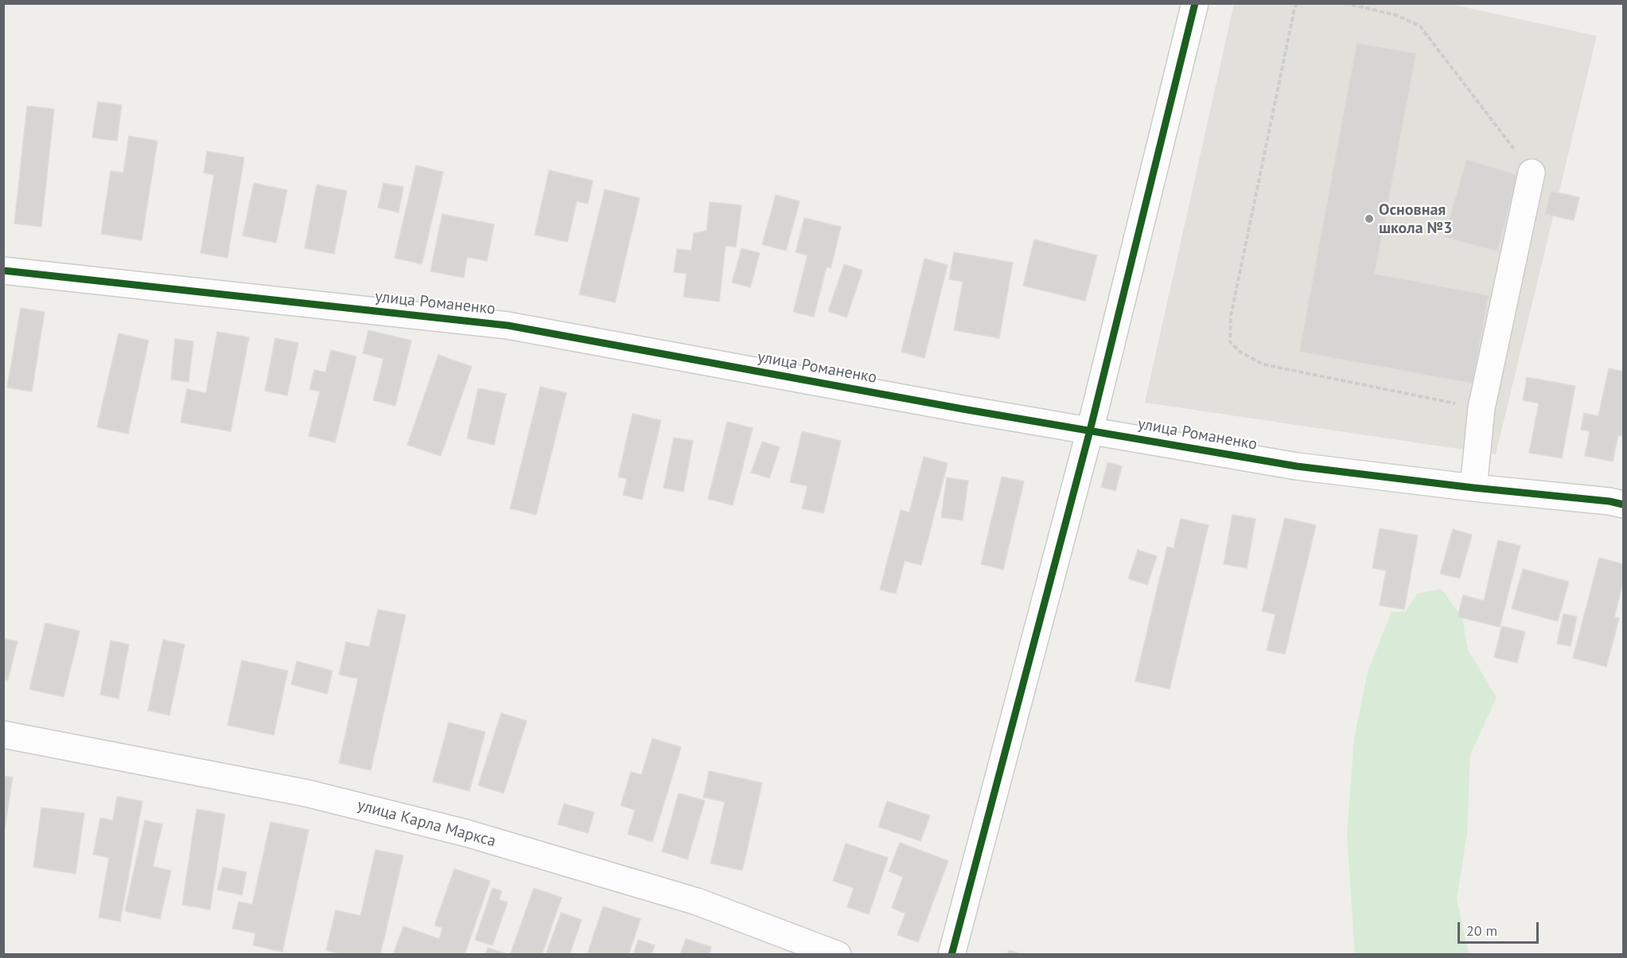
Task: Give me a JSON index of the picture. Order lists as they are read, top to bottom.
{
  "streets": {
    "street": ["улица Романенко", "улица Карла Маркса"]
  },
  "places": ["Основная школа №3"],
  "scale_bar": "20 m"
}
